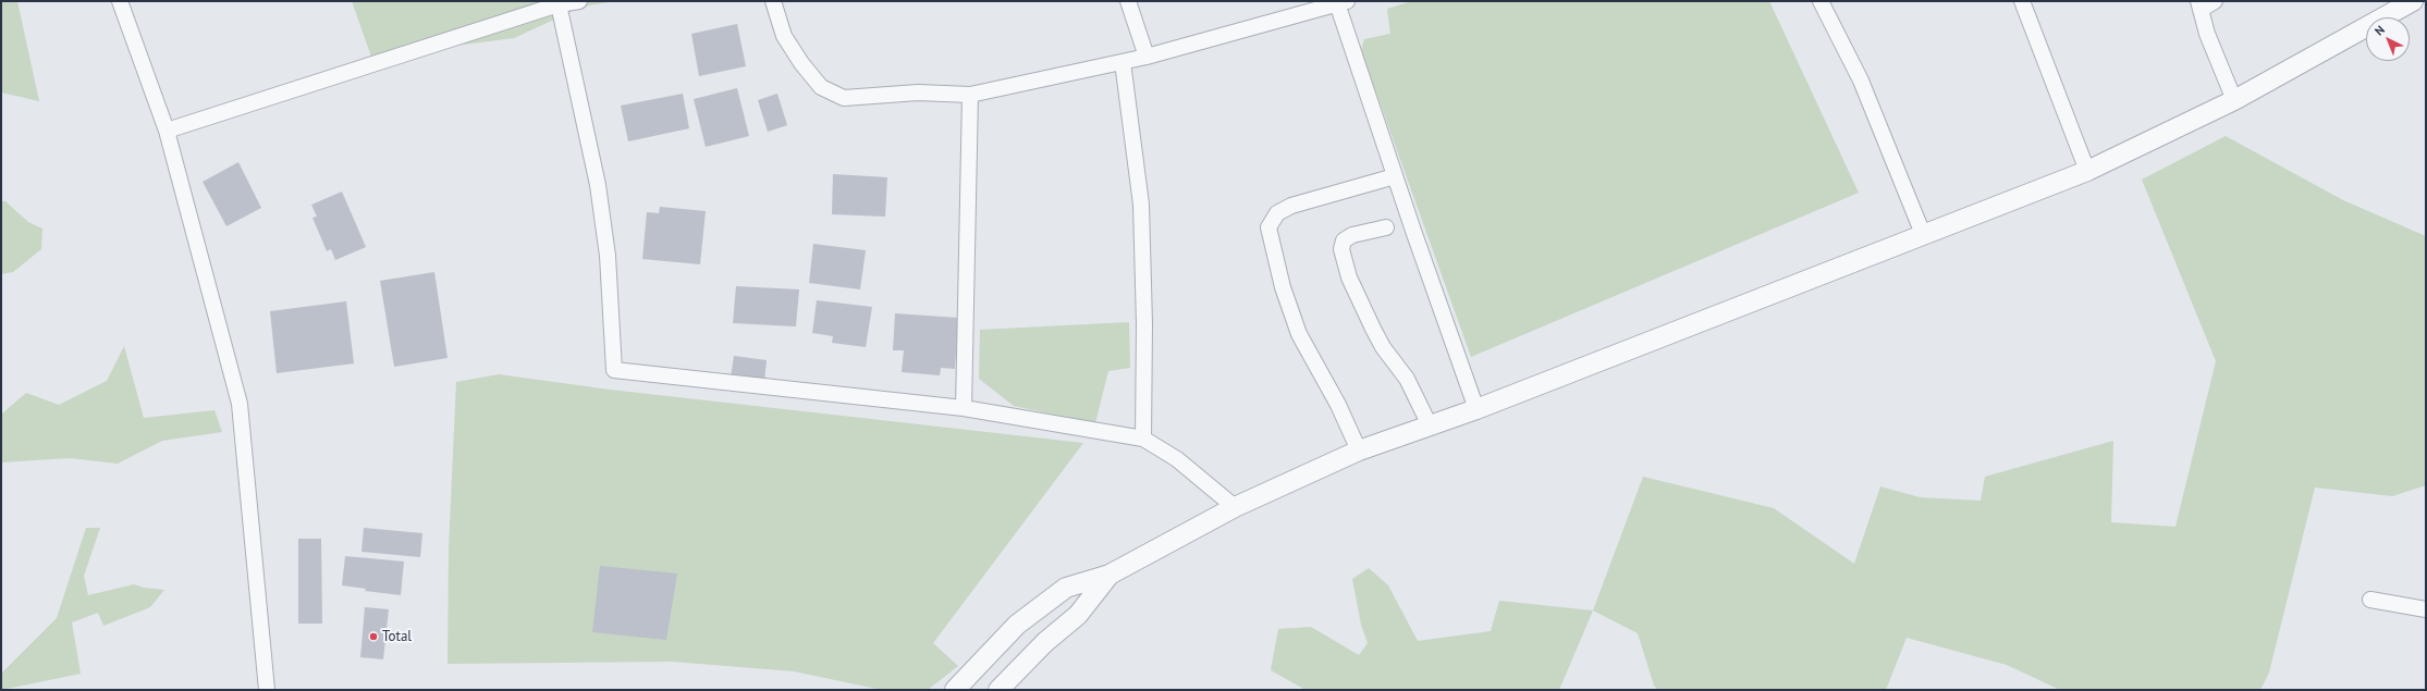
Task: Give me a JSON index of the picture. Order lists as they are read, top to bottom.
{
  "places": ["Total"],
  "north": "top left"
}
